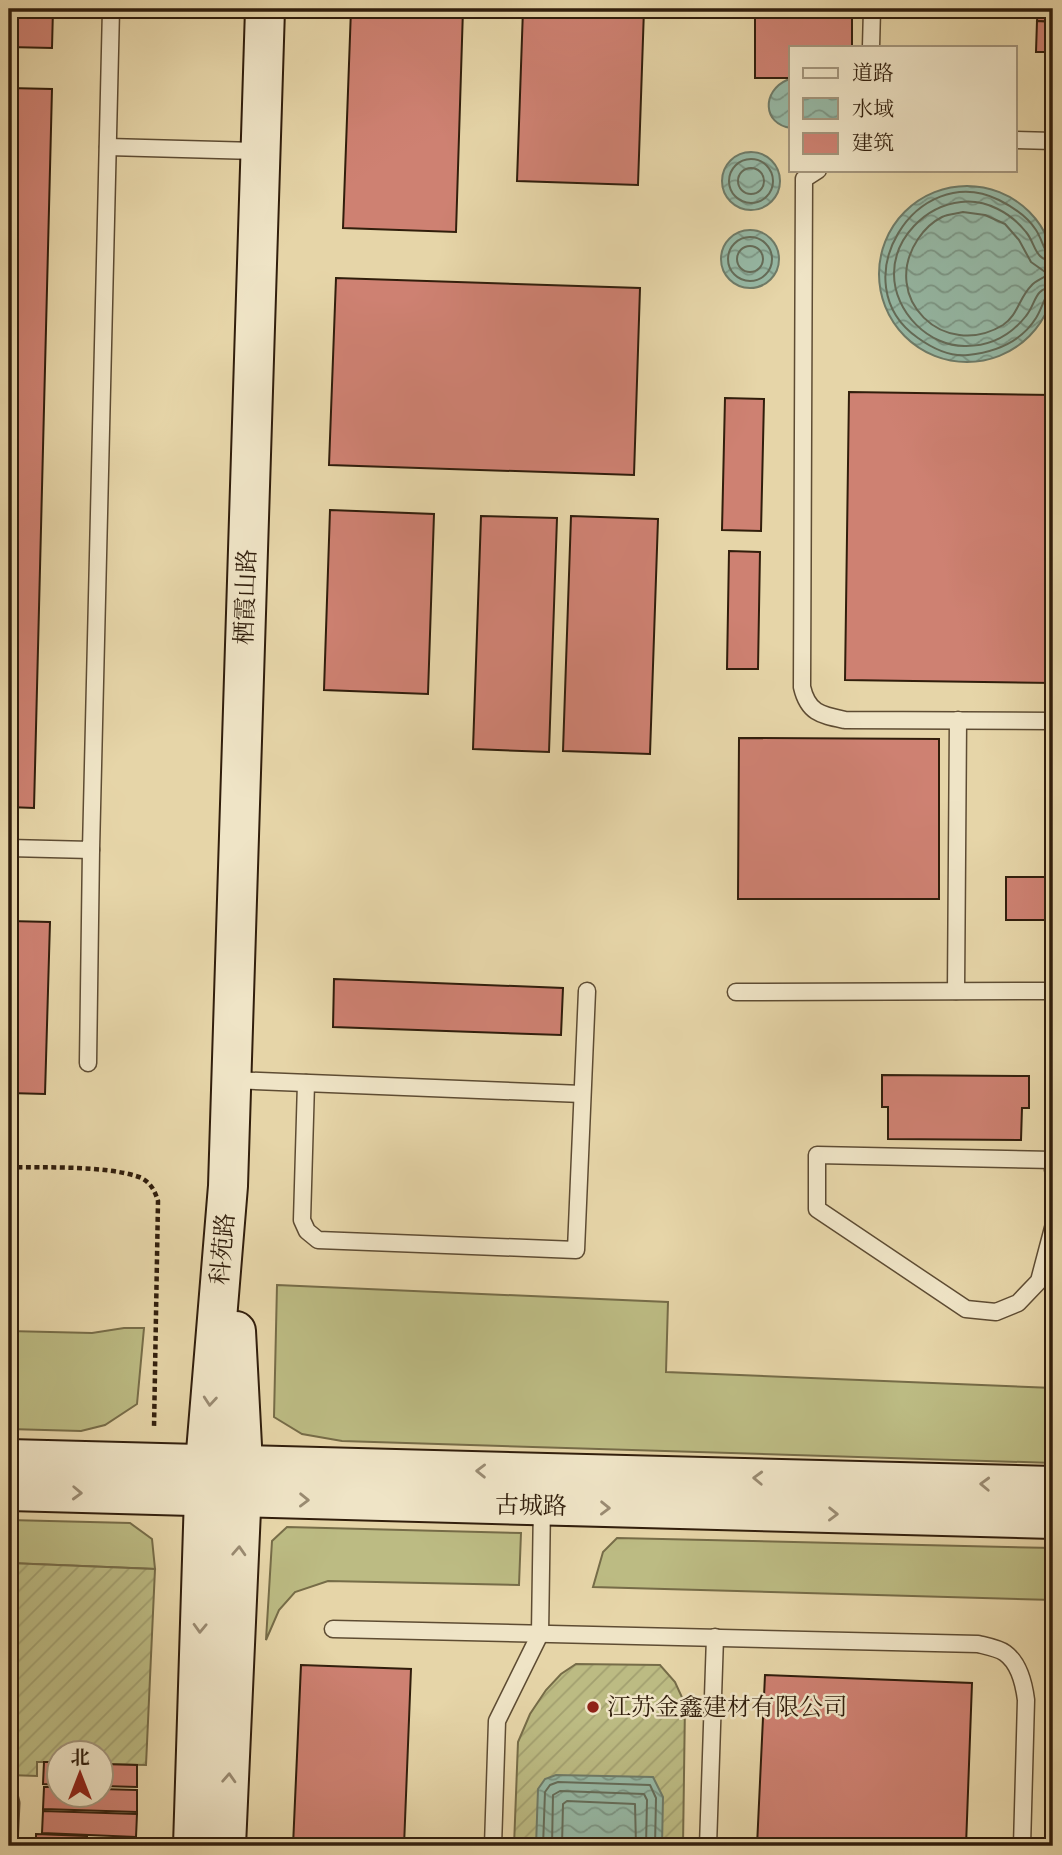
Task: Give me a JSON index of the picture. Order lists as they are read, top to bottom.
{
  "streets": {
    "street": ["栖霞山路", "科苑路", "古城路"]
  },
  "crossings": [
    ["栖霞山路", "科苑路"],
    ["科苑路", "古城路"]
  ],
  "places": ["江苏金鑫建材有限公司"],
  "legend": ["道路", "水域", "建筑"],
  "north": "top"
}
